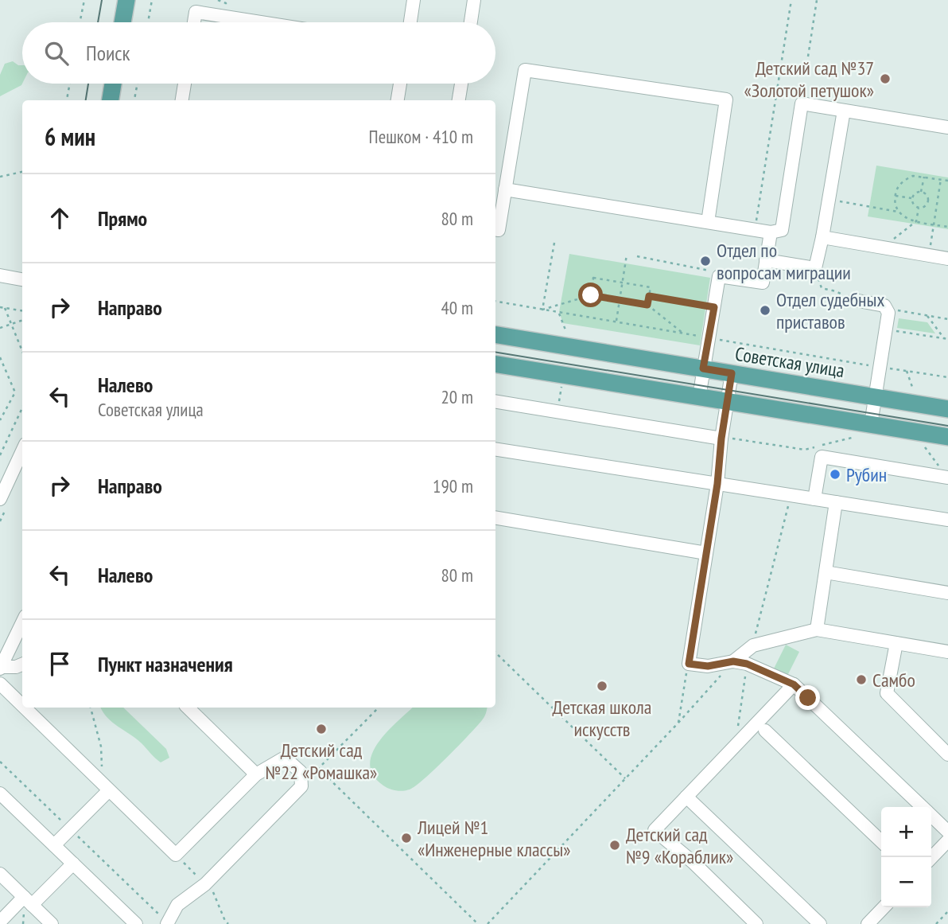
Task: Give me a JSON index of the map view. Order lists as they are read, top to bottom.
{
  "streets": {
    "main road": ["Советская улица"]
  },
  "places": [
    "Детский сад №37 «Золотой петушок»",
    "Отдел по вопросам миграции",
    "Отдел судебных приставов",
    "Рубин",
    "Самбо",
    "Детская школа искусств",
    "Детский сад №22 «Ромашка»",
    "Лицей №1 «Инженерные классы»",
    "Детский сад №9 «Кораблик»"
  ],
  "page": {
    "search": "Поиск",
    "heading": ["6 мин", "Пешком · 410 m"],
    "list": [
      ["Прямо", "80 m"],
      ["Направо", "40 m"],
      ["Налево", "Советская улица", "20 m"],
      ["Направо", "190 m"],
      ["Налево", "80 m"],
      "Пункт назначения"
    ],
    "map_buttons": ["+", "−"]
  }
}
